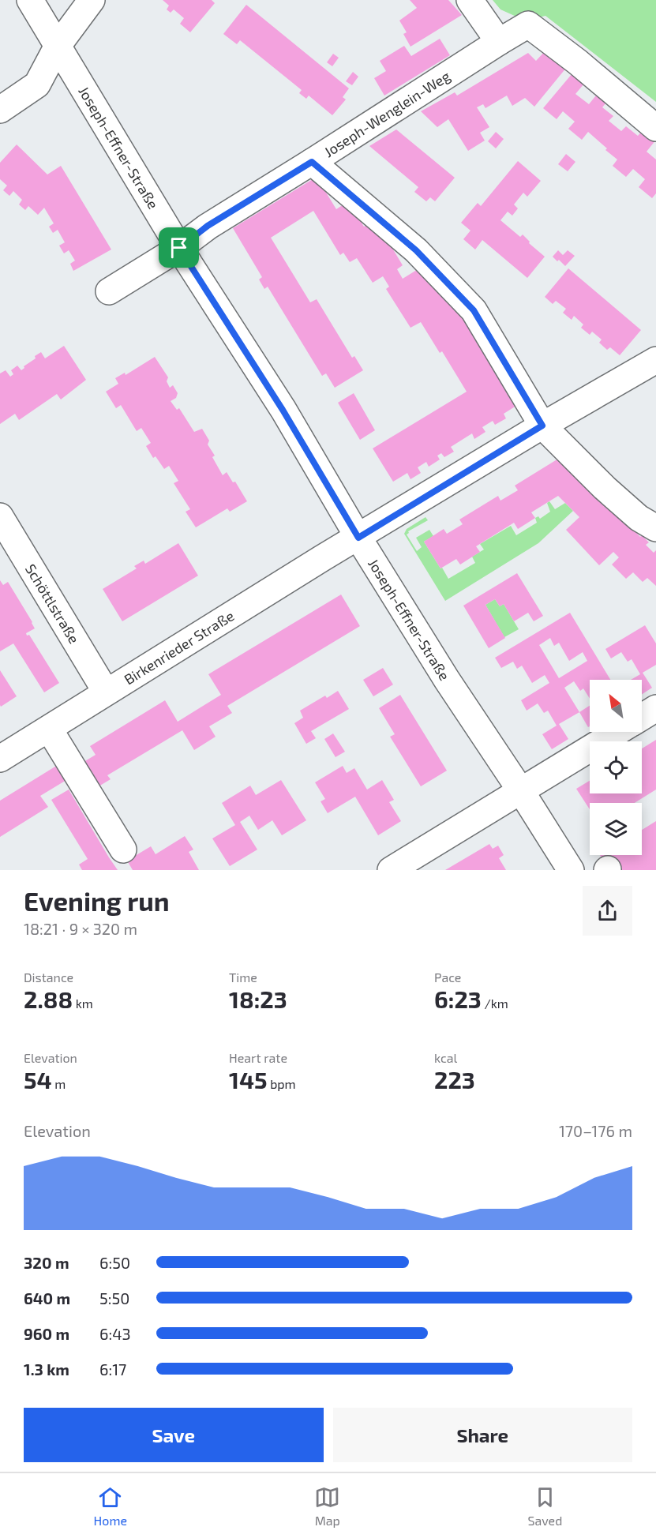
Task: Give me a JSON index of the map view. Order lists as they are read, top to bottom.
{
  "streets": {
    "street": [
      "Joseph-Wenglein-Weg",
      "Joseph-Effner-Straße",
      "Schöttlstraße",
      "Birkenrieder Straße"
    ]
  },
  "crossings": [
    ["Joseph-Wenglein-Weg", "Joseph-Effner-Straße"],
    ["Joseph-Effner-Straße", "Birkenrieder Straße"],
    ["Schöttlstraße", "Birkenrieder Straße"]
  ],
  "north": "top left",
  "page": {
    "heading": ["Evening run", "18:21 · 9 × 320 m"],
    "stats": [
      ["Distance", "2.88 km"],
      ["Time", "18:23"],
      ["Pace", "6:23 /km"],
      ["Elevation", "54 m"],
      ["Heart rate", "145 bpm"],
      ["kcal", "223"]
    ],
    "chart": ["Elevation", "170–176 m"],
    "list": [
      {
        "name": "320 m",
        "note": "6:50"
      },
      {
        "name": "640 m",
        "note": "5:50"
      },
      {
        "name": "960 m",
        "note": "6:43"
      },
      {
        "name": "1.3 km",
        "note": "6:17"
      }
    ],
    "buttons": ["Save", "Share"],
    "tabs": ["Home", "Map", "Saved"]
  }
}
